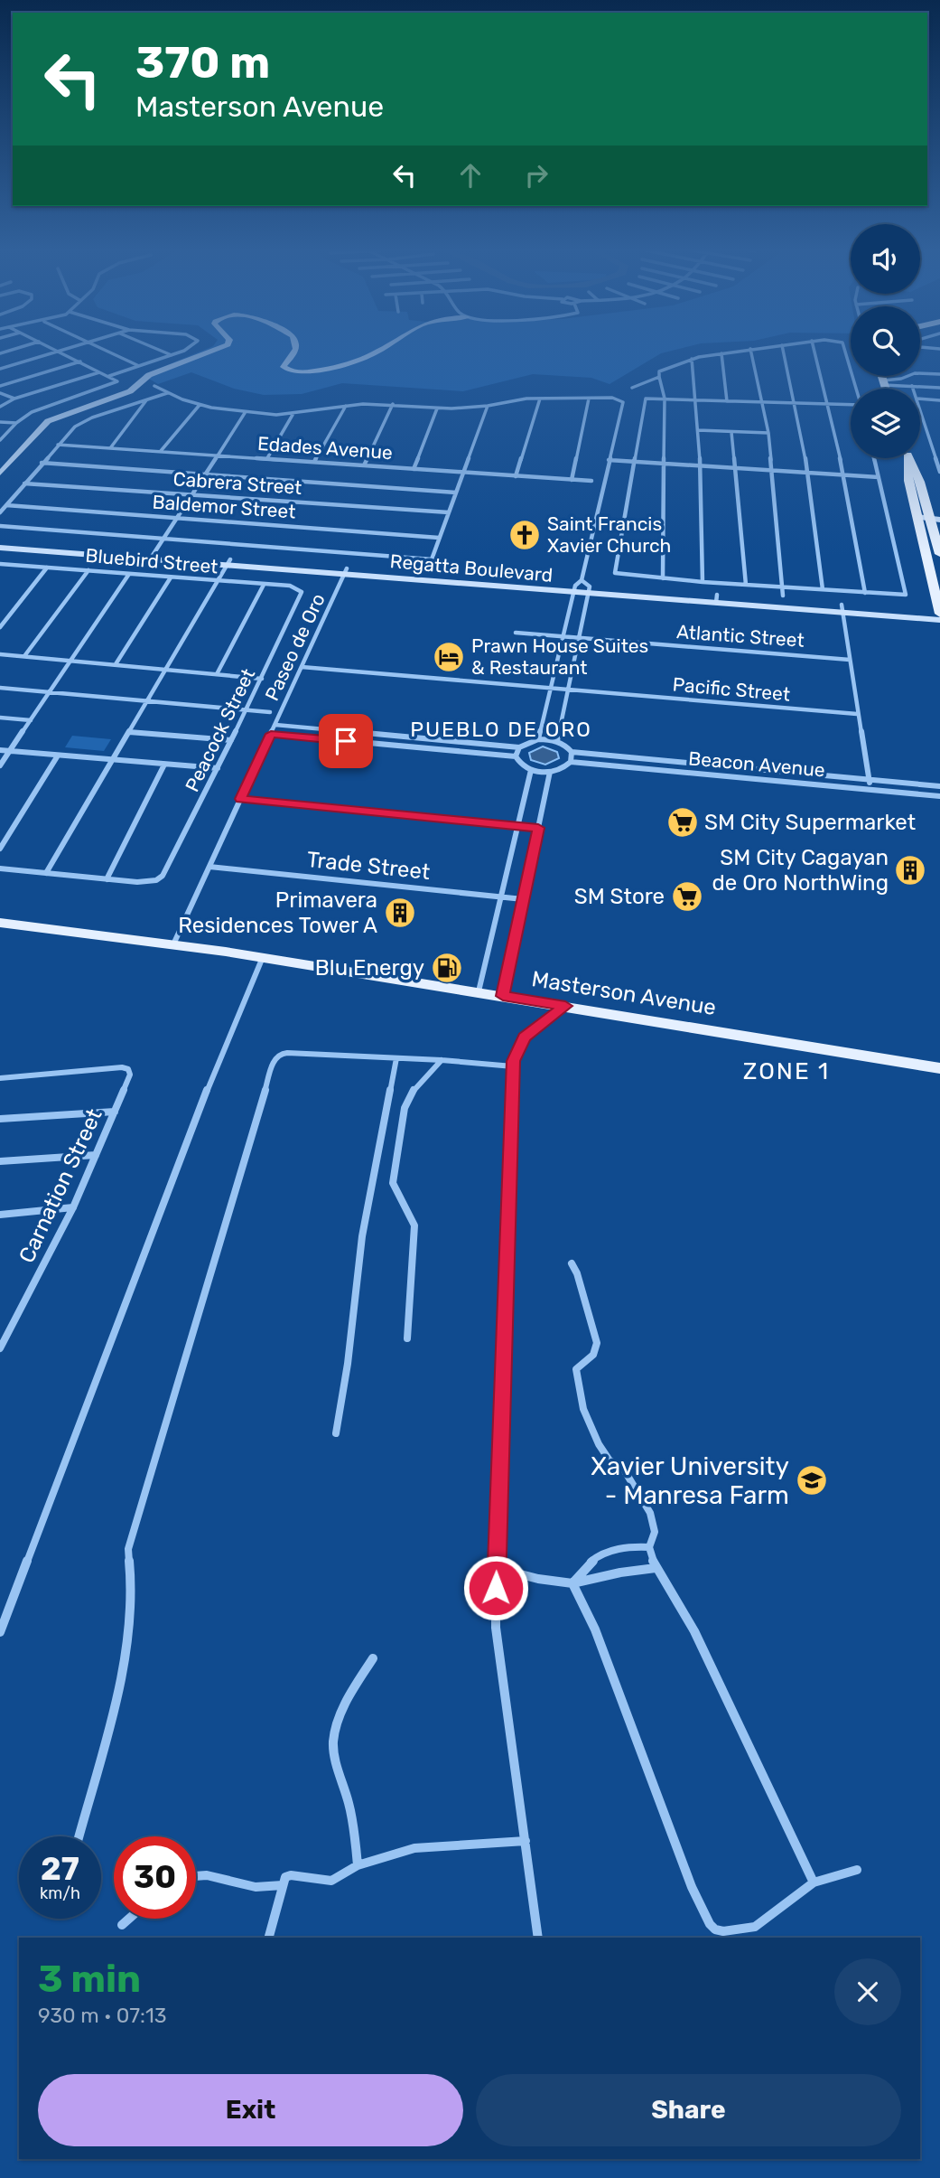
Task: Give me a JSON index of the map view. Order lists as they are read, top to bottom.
{
  "streets": {
    "main road": ["Masterson Avenue"],
    "street": [
      "Edades Avenue",
      "Cabrera Street",
      "Baldemor Street",
      "Bluebird Street",
      "Regatta Boulevard",
      "Atlantic Street",
      "Paseo de Oro",
      "Pacific Street",
      "Peacock Street",
      "Beacon Avenue",
      "Trade Street",
      "Carnation Street"
    ]
  },
  "crossings": [
    ["Bluebird Street", "Peacock Street"],
    ["Regatta Boulevard", "Paseo de Oro"],
    ["Paseo de Oro", "Pacific Street"],
    ["Paseo de Oro", "Trade Street"],
    ["Paseo de Oro", "Masterson Avenue"]
  ],
  "districts": ["PUEBLO DE ORO", "ZONE 1"],
  "places": {
    "church": ["Saint Francis Xavier Church"],
    "hotel": ["Prawn House Suites & Restaurant"],
    "supermarket": ["SM City Supermarket", "SM Store"],
    "building": ["SM City Cagayan de Oro NorthWing", "Primavera Residences Tower A"],
    "fuel station": ["Blu Energy"],
    "school or university": ["Xavier University - Manresa Farm"]
  },
  "page": {
    "turn": ["370 m", "Masterson Avenue"],
    "speed": "27 km/h",
    "limit": "30",
    "heading": ["3 min", "930 m · 07:13"],
    "buttons": ["Exit", "Share"]
  }
}
